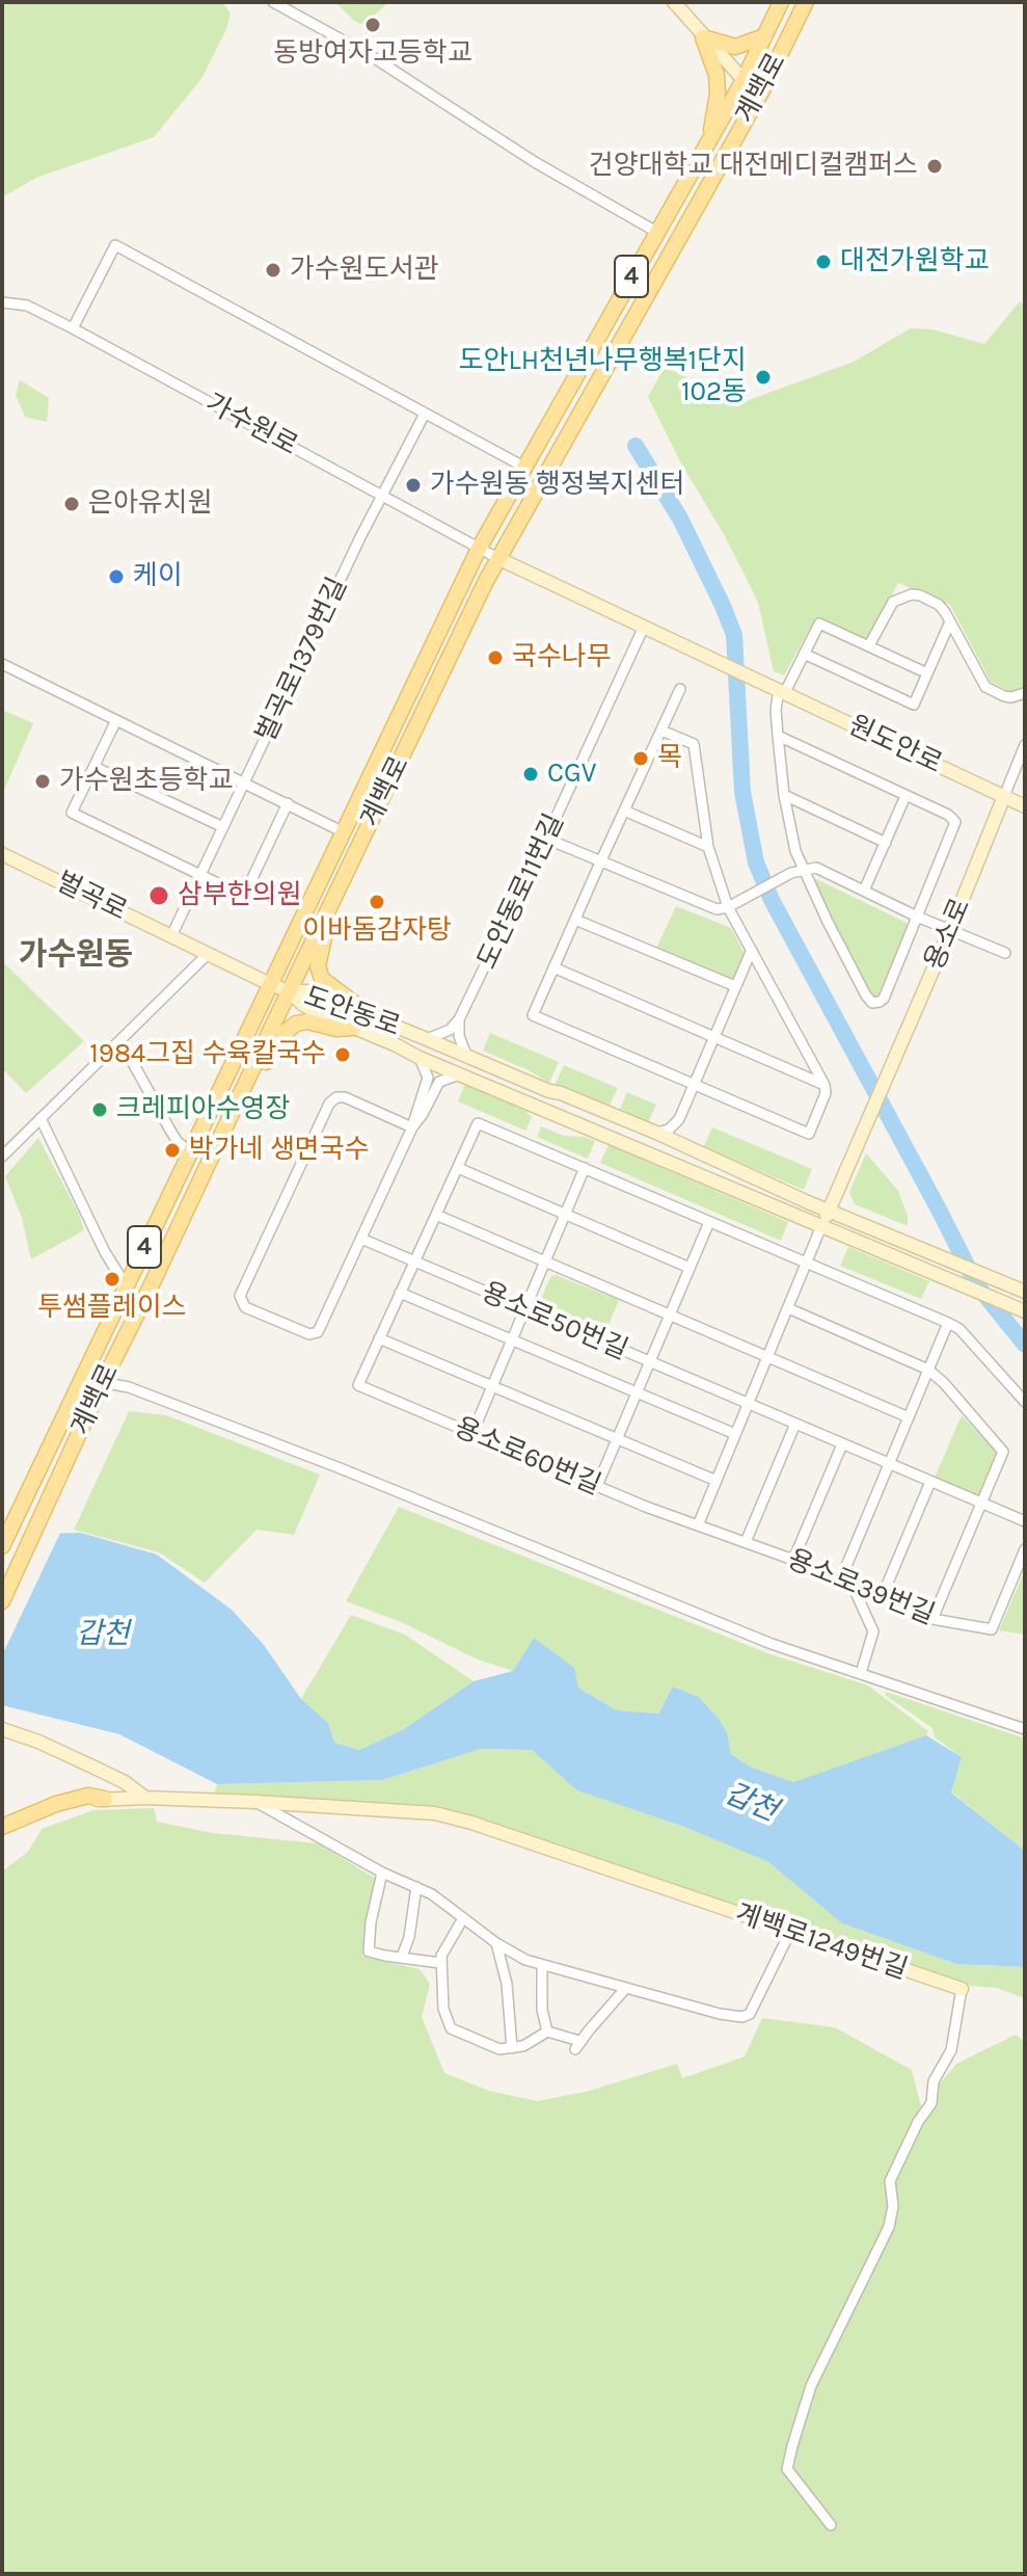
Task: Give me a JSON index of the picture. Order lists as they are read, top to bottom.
{
  "streets": {
    "main road": ["계백로", "4"],
    "street": [
      "가수원로",
      "벌곡로1379번길",
      "원도안로",
      "도안동로11번길",
      "벌곡로",
      "용소로",
      "도안동로",
      "용소로50번길",
      "용소로60번길",
      "용소로39번길",
      "계백로1249번길"
    ]
  },
  "crossings": [
    ["계백로", "가수원로"],
    ["계백로", "벌곡로"],
    ["계백로", "도안동로"],
    ["가수원로", "벌곡로1379번길"],
    ["벌곡로1379번길", "벌곡로"],
    ["원도안로", "도안동로11번길"],
    ["원도안로", "용소로"],
    ["벌곡로", "도안동로"],
    ["용소로", "도안동로"],
    ["용소로60번길", "용소로39번길"]
  ],
  "districts": ["가수원동"],
  "water": ["갑천"],
  "places": [
    "동방여자고등학교",
    "건양대학교 대전메디컬캠퍼스",
    "대전가원학교",
    "가수원도서관",
    "도안LH천년나무행복1단지 102동",
    "가수원동 행정복지센터",
    "은아유치원",
    "케이",
    "국수나무",
    "목",
    "CGV",
    "가수원초등학교",
    "삼부한의원",
    "이바돔감자탕",
    "1984그집 수육칼국수",
    "크레피아수영장",
    "박가네 생면국수",
    "투썸플레이스"
  ]
}
